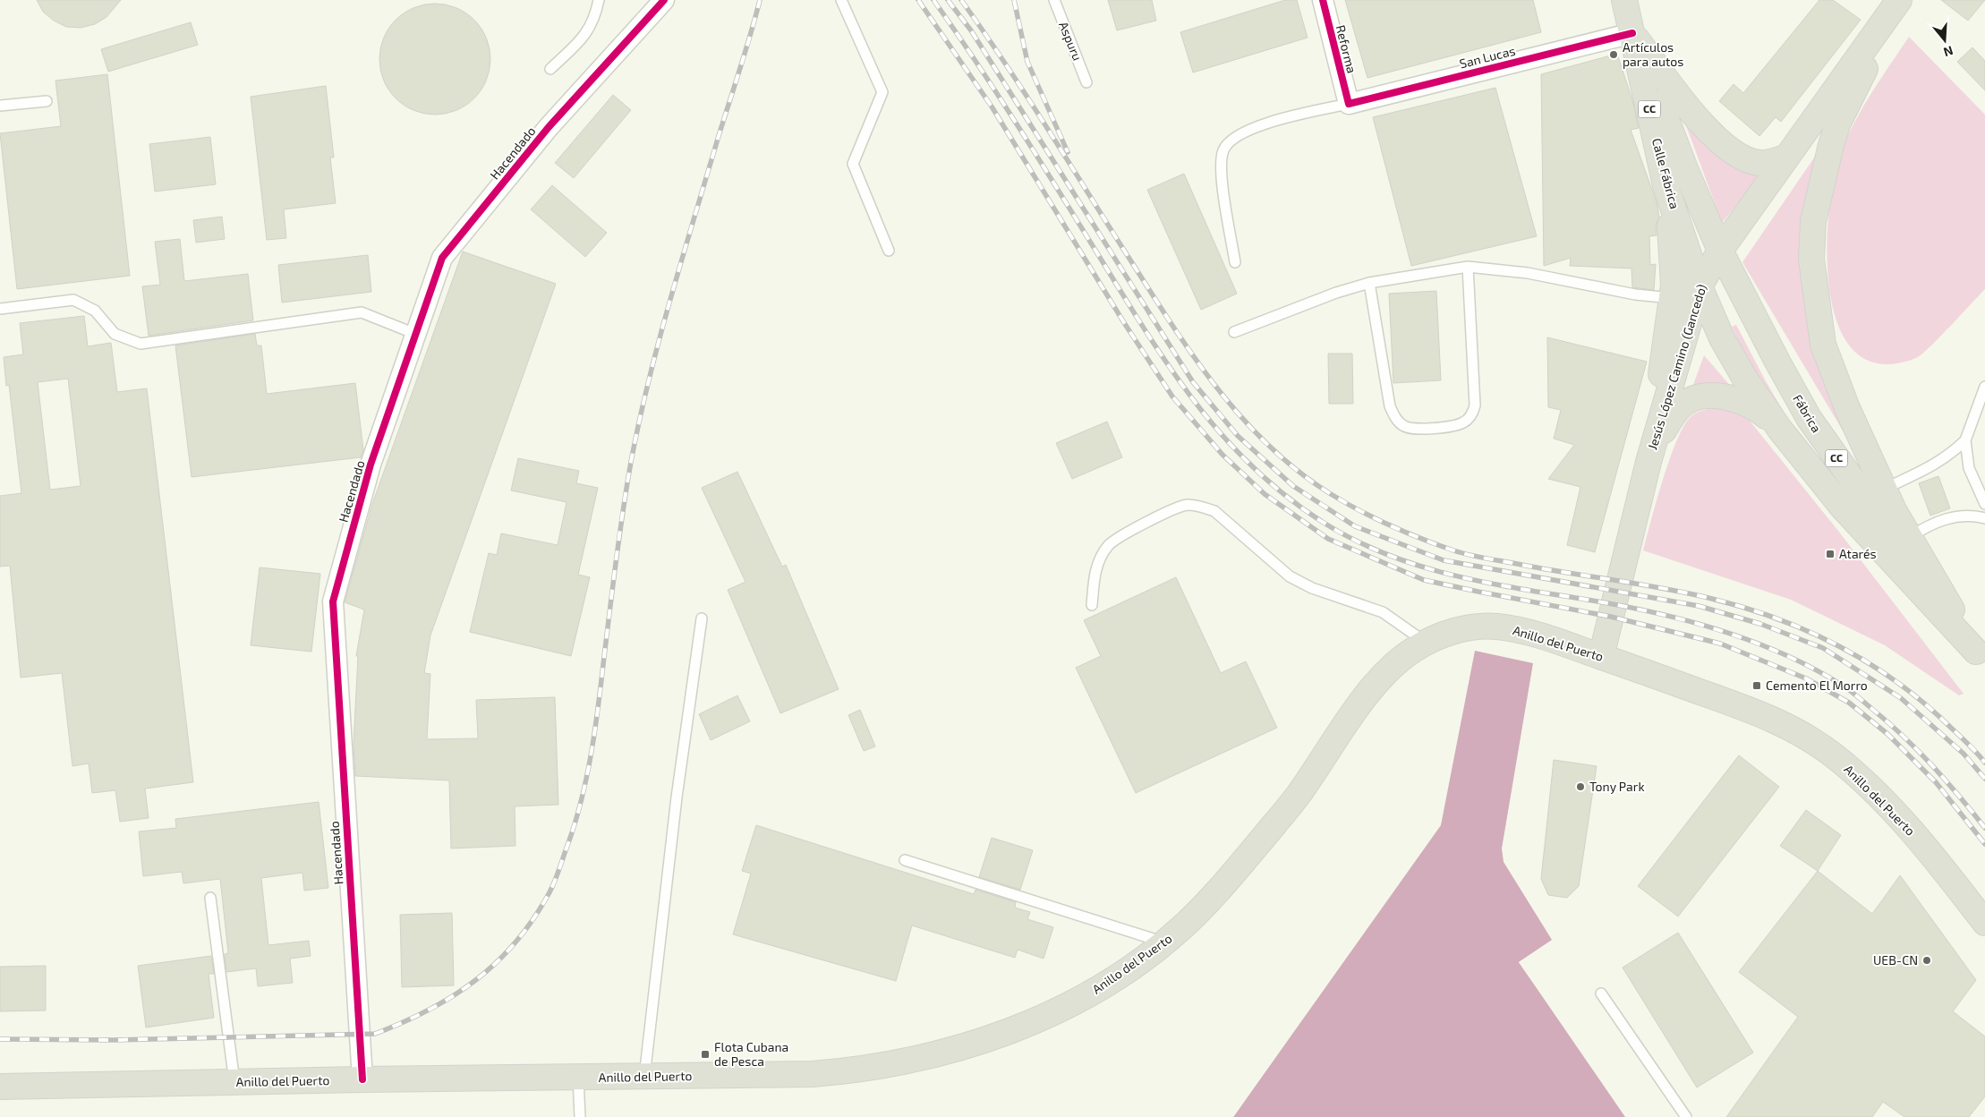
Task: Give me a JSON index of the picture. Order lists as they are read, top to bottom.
{
  "streets": {
    "main road": [
      "CC",
      "Calle Fábrica",
      "Jesús López Camino (Gancedo)",
      "Fábrica",
      "Anillo del Puerto"
    ],
    "street": ["Reforma", "San Lucas", "Hacendado"],
    "lane": ["Aspuru"]
  },
  "crossings": [
    ["Reforma", "San Lucas"],
    ["San Lucas", "Calle Fábrica"],
    ["Hacendado", "Anillo del Puerto"],
    ["Calle Fábrica", "Jesús López Camino (Gancedo)"],
    ["Calle Fábrica", "Fábrica"],
    ["Jesús López Camino (Gancedo)", "Fábrica"],
    ["Jesús López Camino (Gancedo)", "Anillo del Puerto"]
  ],
  "places": {
    "other": ["Artículos para autos", "Tony Park", "UEB-CN"],
    "transit": ["Atarés", "Cemento El Morro", "Flota Cubana de Pesca"]
  },
  "north": "bottom"
}
